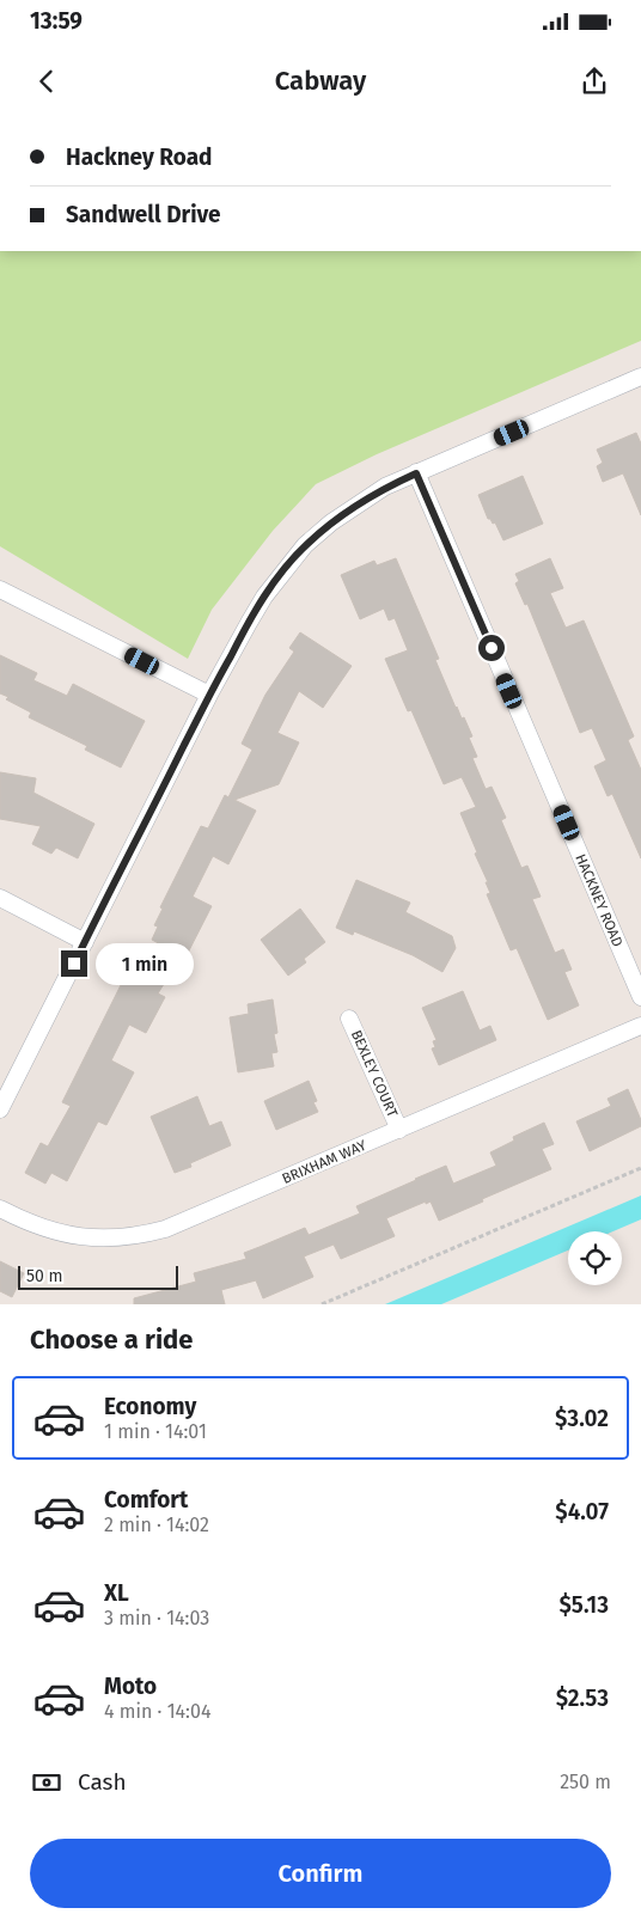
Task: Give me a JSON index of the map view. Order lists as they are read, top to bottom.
{
  "streets": {
    "street": ["HACKNEY ROAD", "BEXLEY COURT", "BRIXHAM WAY"]
  },
  "crossings": [
    ["BEXLEY COURT", "BRIXHAM WAY"]
  ],
  "scale_bar": "50 m",
  "page": {
    "status": "13:59",
    "header": "Cabway",
    "banner": ["Hackney Road", "Sandwell Drive"],
    "bubble": "1 min",
    "scale": "50 m",
    "heading": "Choose a ride",
    "list": [
      {
        "name": "Economy",
        "note": "1 min · 14:01",
        "value": "$3.02"
      },
      {
        "name": "Comfort",
        "note": "2 min · 14:02",
        "value": "$4.07"
      },
      {
        "name": "XL",
        "note": "3 min · 14:03",
        "value": "$5.13"
      },
      {
        "name": "Moto",
        "note": "4 min · 14:04",
        "value": "$2.53"
      }
    ],
    "pay": ["Cash", "250 m"],
    "buttons": "Confirm"
  }
}
